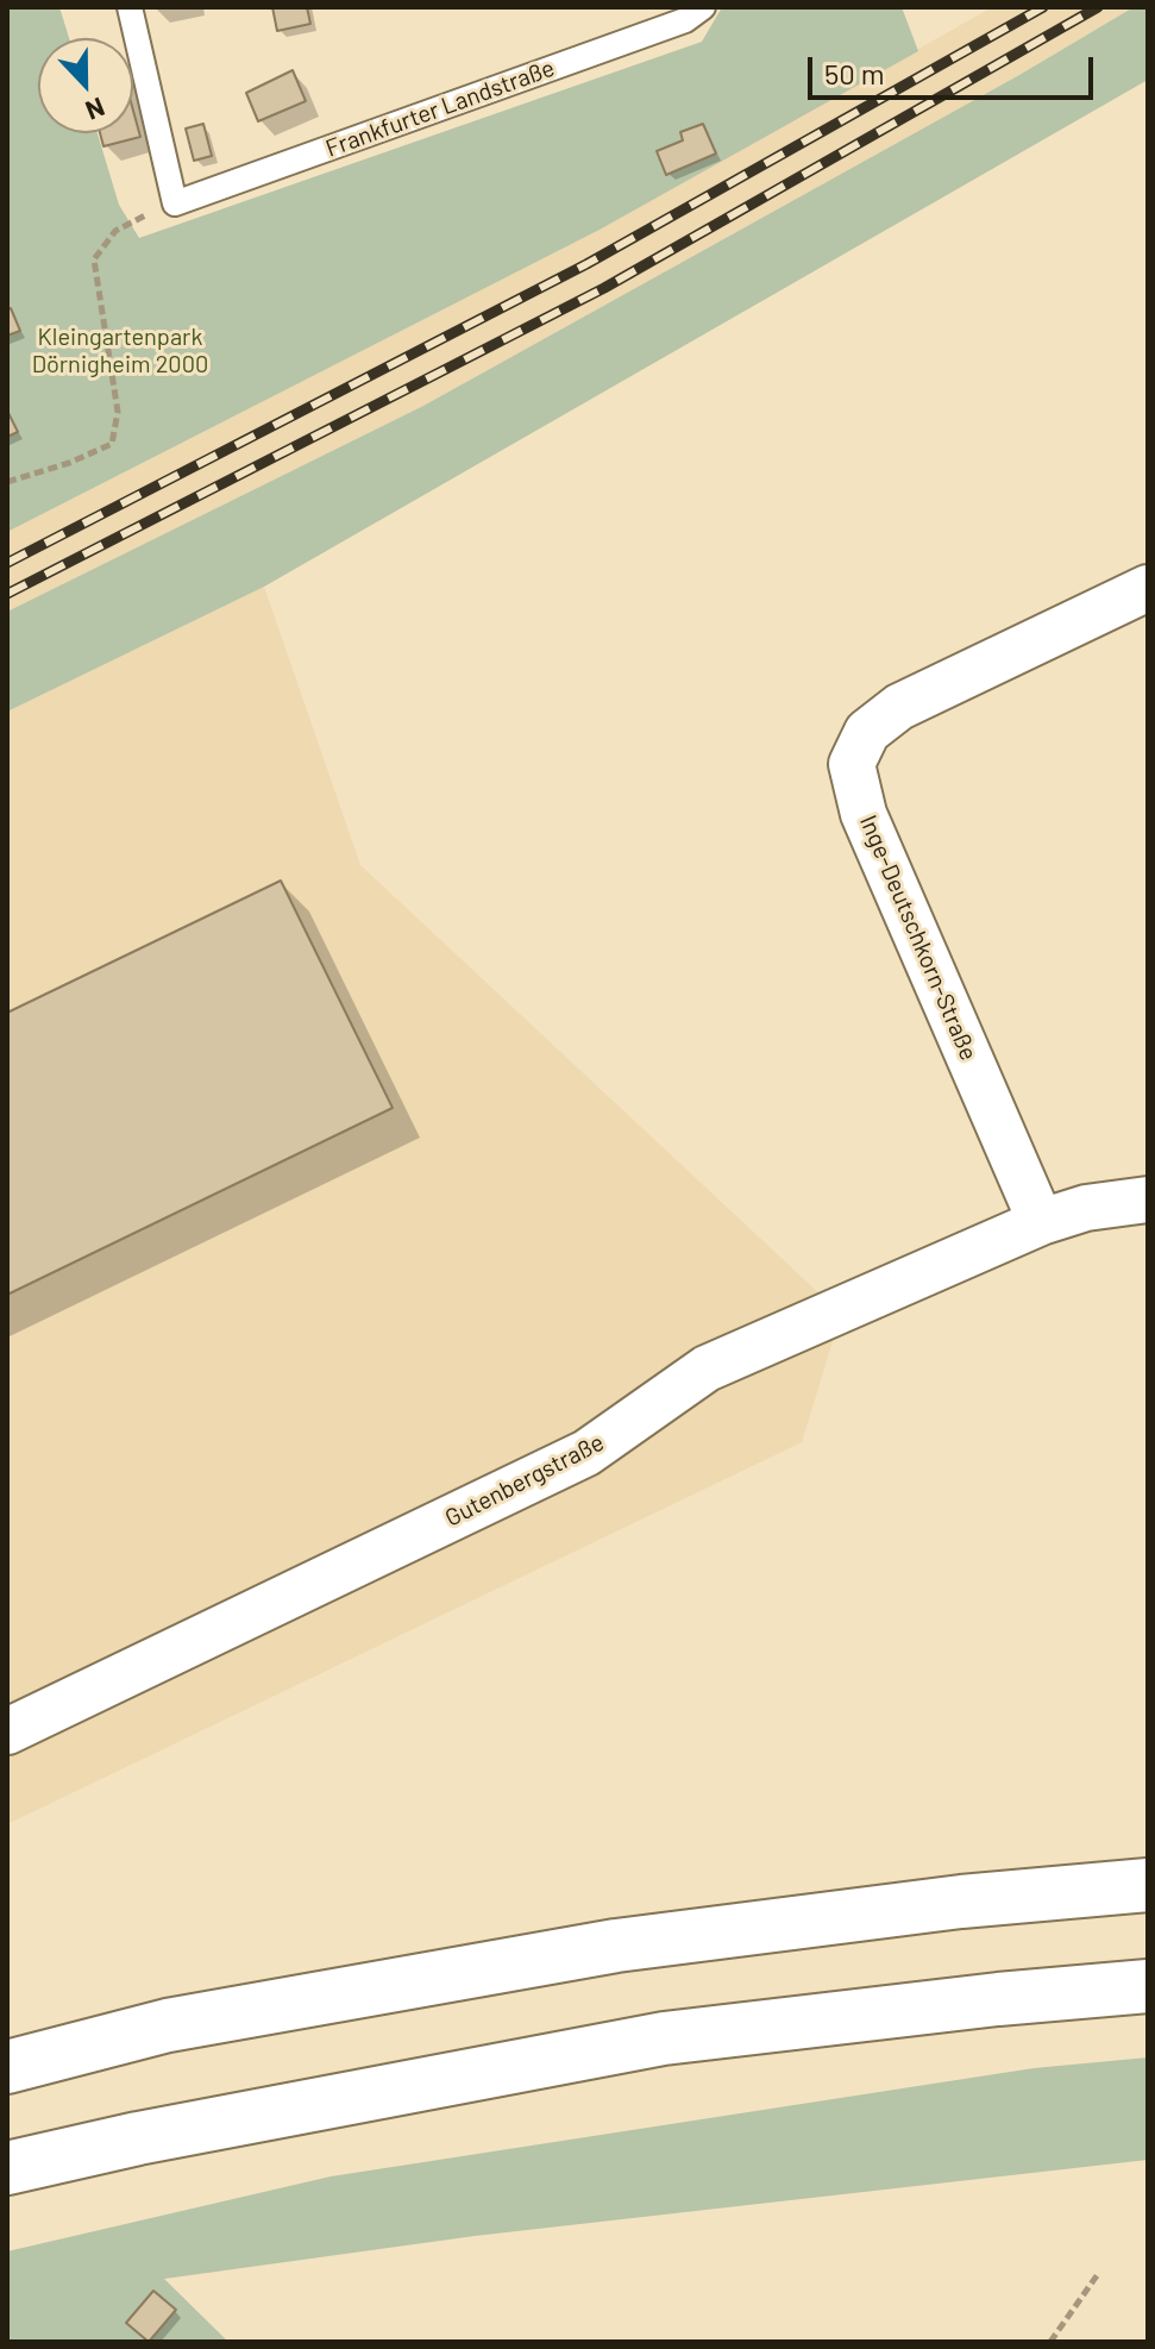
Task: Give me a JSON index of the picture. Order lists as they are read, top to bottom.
{
  "streets": {
    "street": ["Inge-Deutschkorn-Straße", "Gutenbergstraße"],
    "lane": ["Frankfurter Landstraße"]
  },
  "crossings": [
    ["Inge-Deutschkorn-Straße", "Gutenbergstraße"]
  ],
  "parks": ["Kleingartenpark Dörnigheim 2000"],
  "scale_bar": "50 m",
  "north": "bottom"
}
